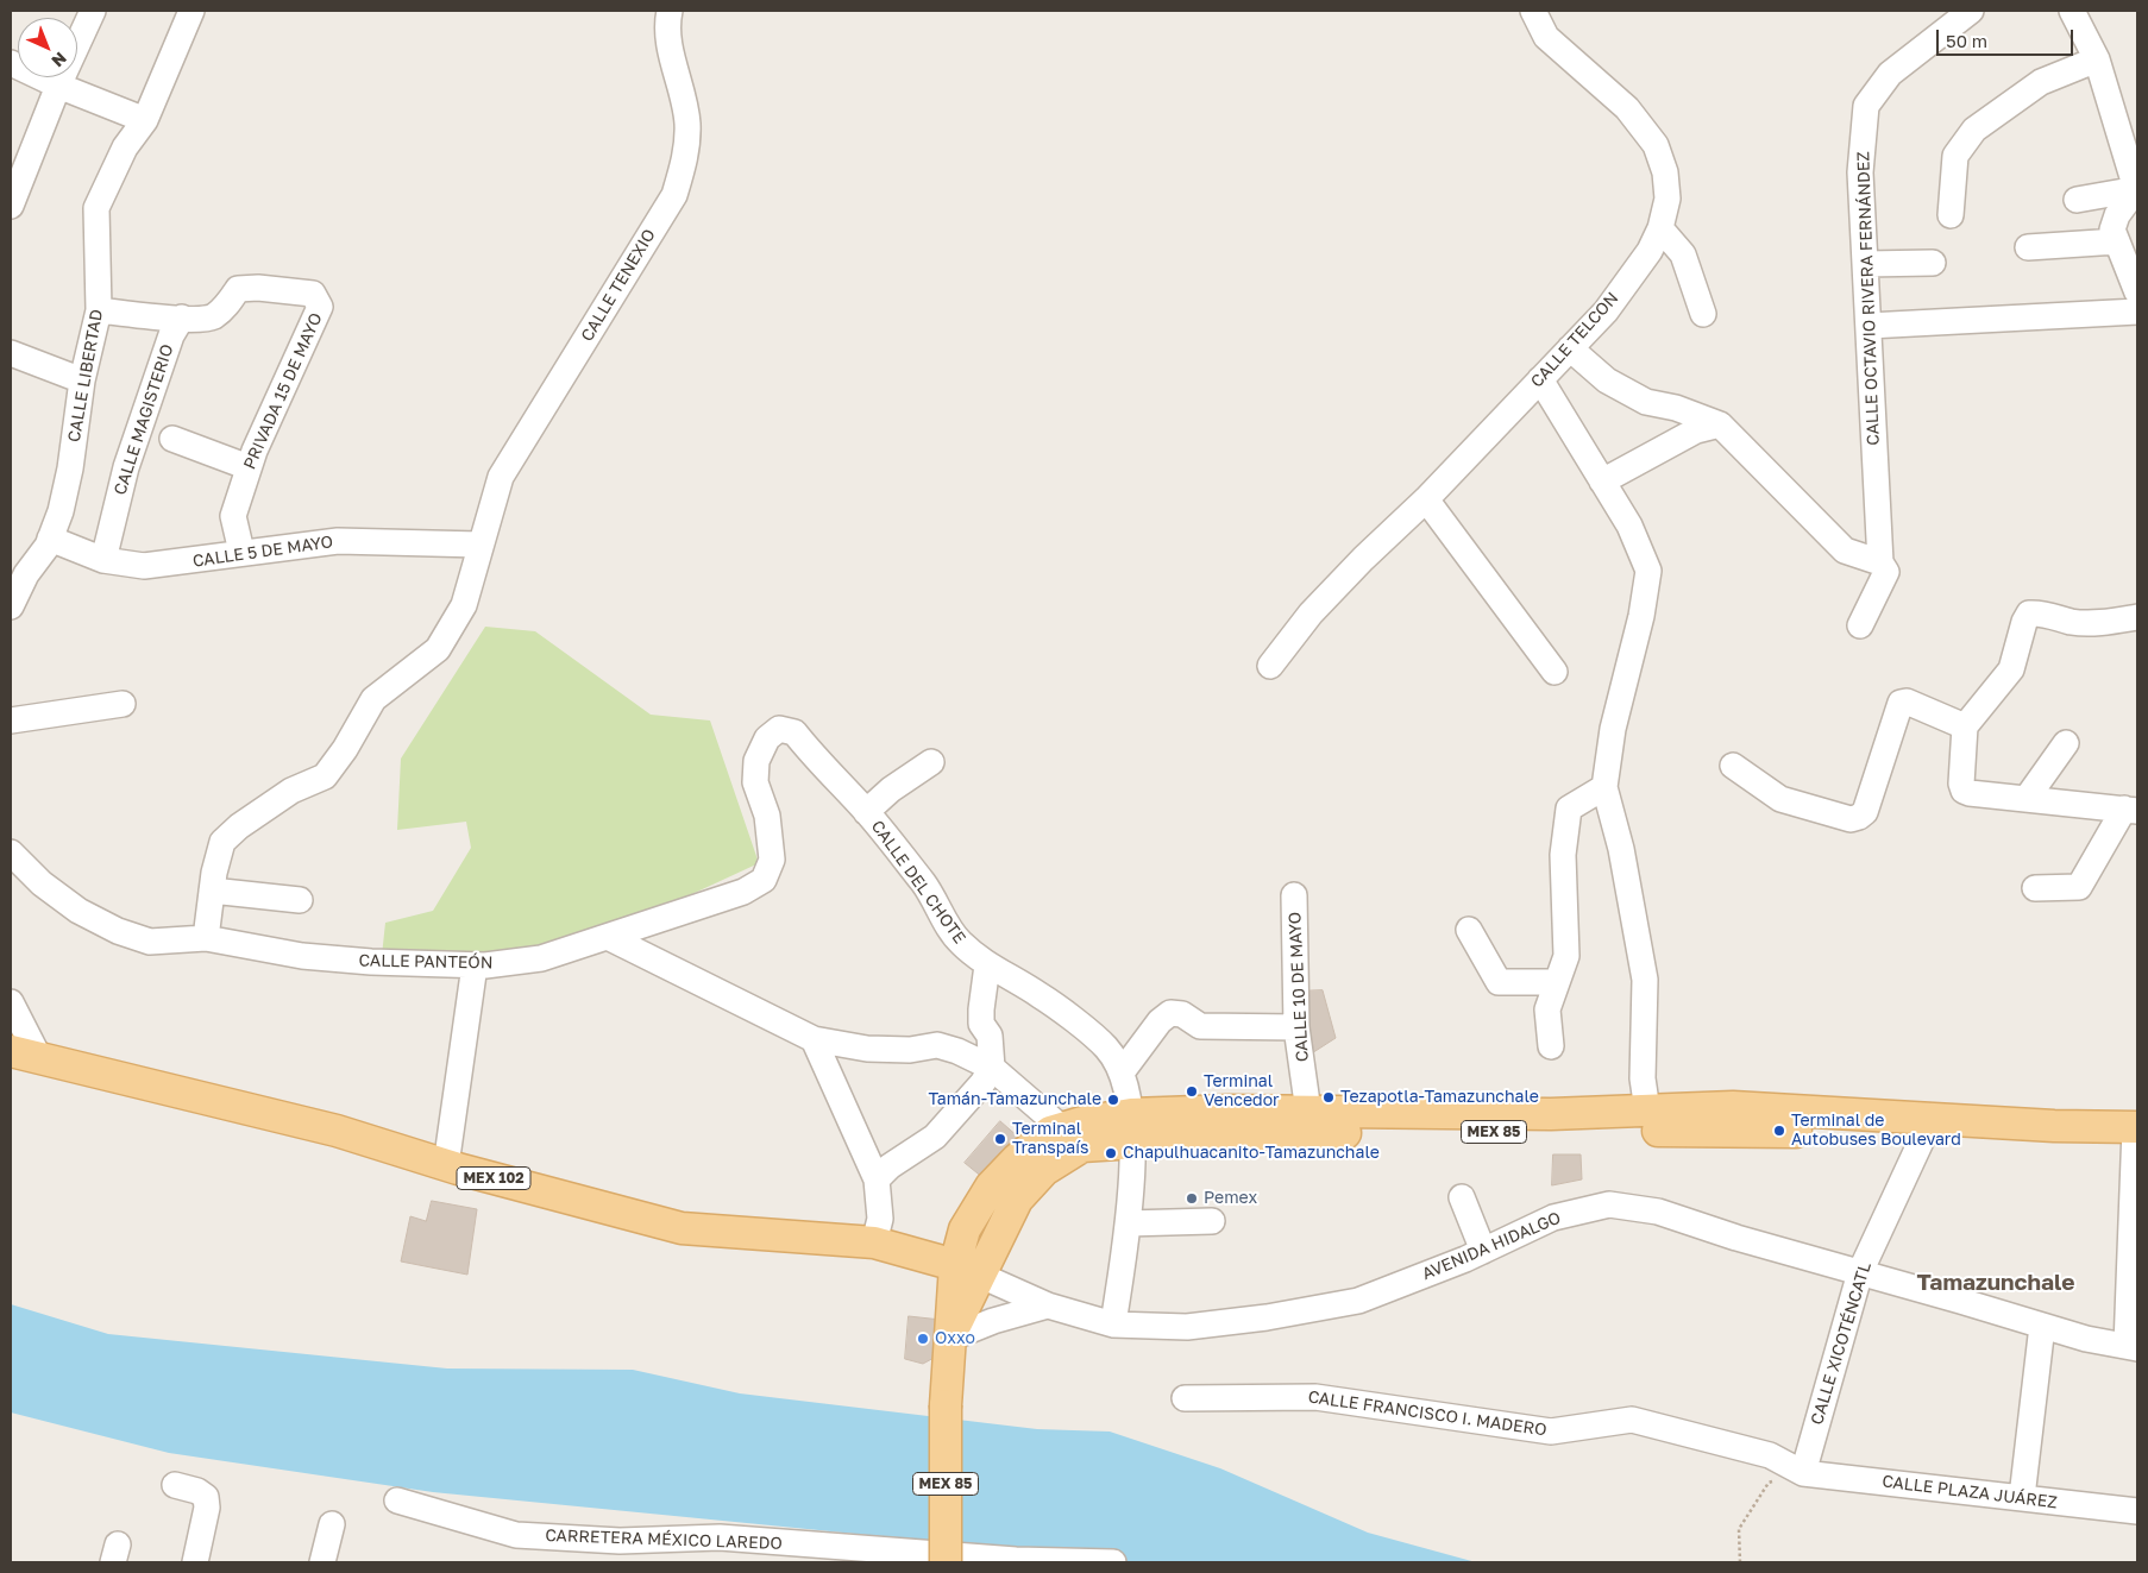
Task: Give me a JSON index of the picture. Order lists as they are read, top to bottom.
{
  "streets": {
    "main road": ["MEX 85", "MEX 102"],
    "street": [
      "CALLE TENEXIO",
      "CALLE OCTAVIO RIVERA FERNÁNDEZ",
      "CALLE TELCON",
      "CALLE LIBERTAD",
      "PRIVADA 15 DE MAYO",
      "CALLE MAGISTERIO",
      "CALLE 5 DE MAYO",
      "CALLE DEL CHOTE",
      "CALLE PANTEÓN",
      "CALLE 10 DE MAYO",
      "AVENIDA HIDALGO",
      "CALLE XICOTÉNCATL",
      "CALLE FRANCISCO I. MADERO",
      "CALLE PLAZA JUÁREZ",
      "CARRETERA MÉXICO LAREDO"
    ]
  },
  "crossings": [
    ["CALLE TENEXIO", "CALLE 5 DE MAYO"],
    ["CALLE TENEXIO", "CALLE PANTEÓN"],
    ["CALLE LIBERTAD", "CALLE 5 DE MAYO"],
    ["PRIVADA 15 DE MAYO", "CALLE MAGISTERIO"],
    ["PRIVADA 15 DE MAYO", "CALLE 5 DE MAYO"],
    ["CALLE MAGISTERIO", "CALLE 5 DE MAYO"],
    ["CALLE DEL CHOTE", "CALLE PANTEÓN"],
    ["CALLE DEL CHOTE", "MEX 85"],
    ["CALLE DEL CHOTE", "AVENIDA HIDALGO"],
    ["CALLE 10 DE MAYO", "MEX 85"],
    ["MEX 85", "MEX 102"],
    ["MEX 85", "AVENIDA HIDALGO"],
    ["MEX 85", "CALLE XICOTÉNCATL"],
    ["MEX 102", "AVENIDA HIDALGO"],
    ["AVENIDA HIDALGO", "CALLE XICOTÉNCATL"],
    ["CALLE XICOTÉNCATL", "CALLE FRANCISCO I. MADERO"],
    ["CALLE XICOTÉNCATL", "CALLE PLAZA JUÁREZ"],
    ["CALLE FRANCISCO I. MADERO", "CALLE PLAZA JUÁREZ"]
  ],
  "districts": ["Tamazunchale"],
  "places": [
    "Terminal Vencedor",
    "Tezapotla-Tamazunchale",
    "Tamán-Tamazunchale",
    "Terminal de Autobuses Boulevard",
    "Terminal Transpaís",
    "Chapulhuacanito-Tamazunchale",
    "Pemex",
    "Oxxo"
  ],
  "scale_bar": "50 m",
  "north": "bottom right"
}
